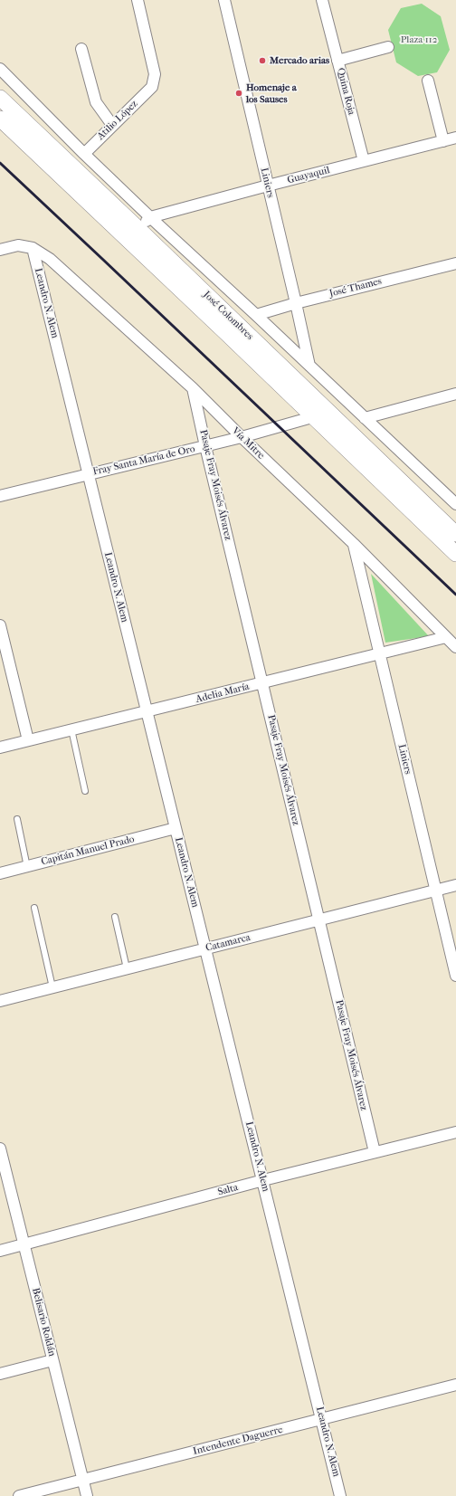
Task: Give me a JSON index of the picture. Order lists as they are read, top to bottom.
{
  "streets": {
    "main road": ["José Colombres"],
    "street": [
      "Quina Roja",
      "Atilio López",
      "Guayaquil",
      "Liniers",
      "José Thames",
      "Leandro N. Alem",
      "Vía Mitre",
      "Fray Santa María de Oro",
      "Pasaje Fray Moisés Álvarez",
      "Adelia María",
      "Capitán Manuel Prado",
      "Catamarca",
      "Salta",
      "Belisario Roldán",
      "Intendente Daguerre"
    ]
  },
  "crossings": [
    ["Quina Roja", "Guayaquil"],
    ["Atilio López", "José Colombres"],
    ["Guayaquil", "Liniers"],
    ["Guayaquil", "José Colombres"],
    ["Liniers", "José Thames"],
    ["Liniers", "José Colombres"],
    ["Liniers", "Vía Mitre"],
    ["Liniers", "Adelia María"],
    ["Liniers", "Catamarca"],
    ["José Thames", "José Colombres"],
    ["Leandro N. Alem", "Vía Mitre"],
    ["Leandro N. Alem", "Fray Santa María de Oro"],
    ["Leandro N. Alem", "Adelia María"],
    ["Leandro N. Alem", "Capitán Manuel Prado"],
    ["Leandro N. Alem", "Catamarca"],
    ["Leandro N. Alem", "Salta"],
    ["Leandro N. Alem", "Intendente Daguerre"],
    ["José Colombres", "Fray Santa María de Oro"],
    ["Vía Mitre", "Fray Santa María de Oro"],
    ["Vía Mitre", "Pasaje Fray Moisés Álvarez"],
    ["Vía Mitre", "Adelia María"],
    ["Fray Santa María de Oro", "Pasaje Fray Moisés Álvarez"],
    ["Pasaje Fray Moisés Álvarez", "Adelia María"],
    ["Pasaje Fray Moisés Álvarez", "Catamarca"],
    ["Pasaje Fray Moisés Álvarez", "Salta"],
    ["Salta", "Belisario Roldán"],
    ["Belisario Roldán", "Intendente Daguerre"]
  ],
  "parks": ["Plaza 112"],
  "places": ["Mercado arias", "Homenaje a los Sauses"]
}
